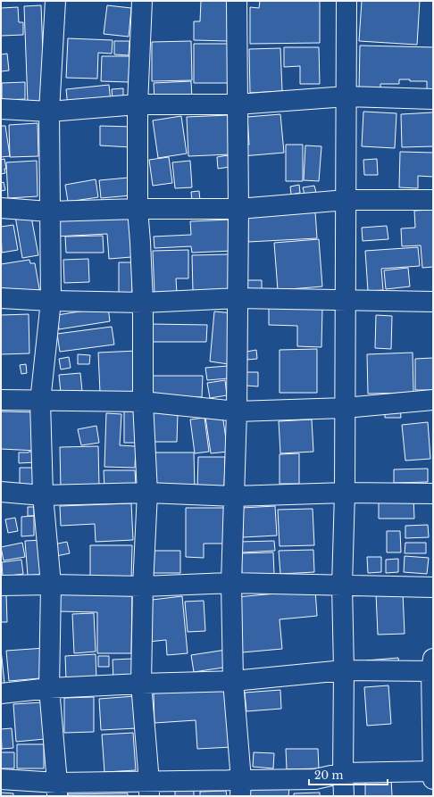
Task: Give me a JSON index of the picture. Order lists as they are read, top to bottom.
{
  "scale_bar": "20 m"
}
